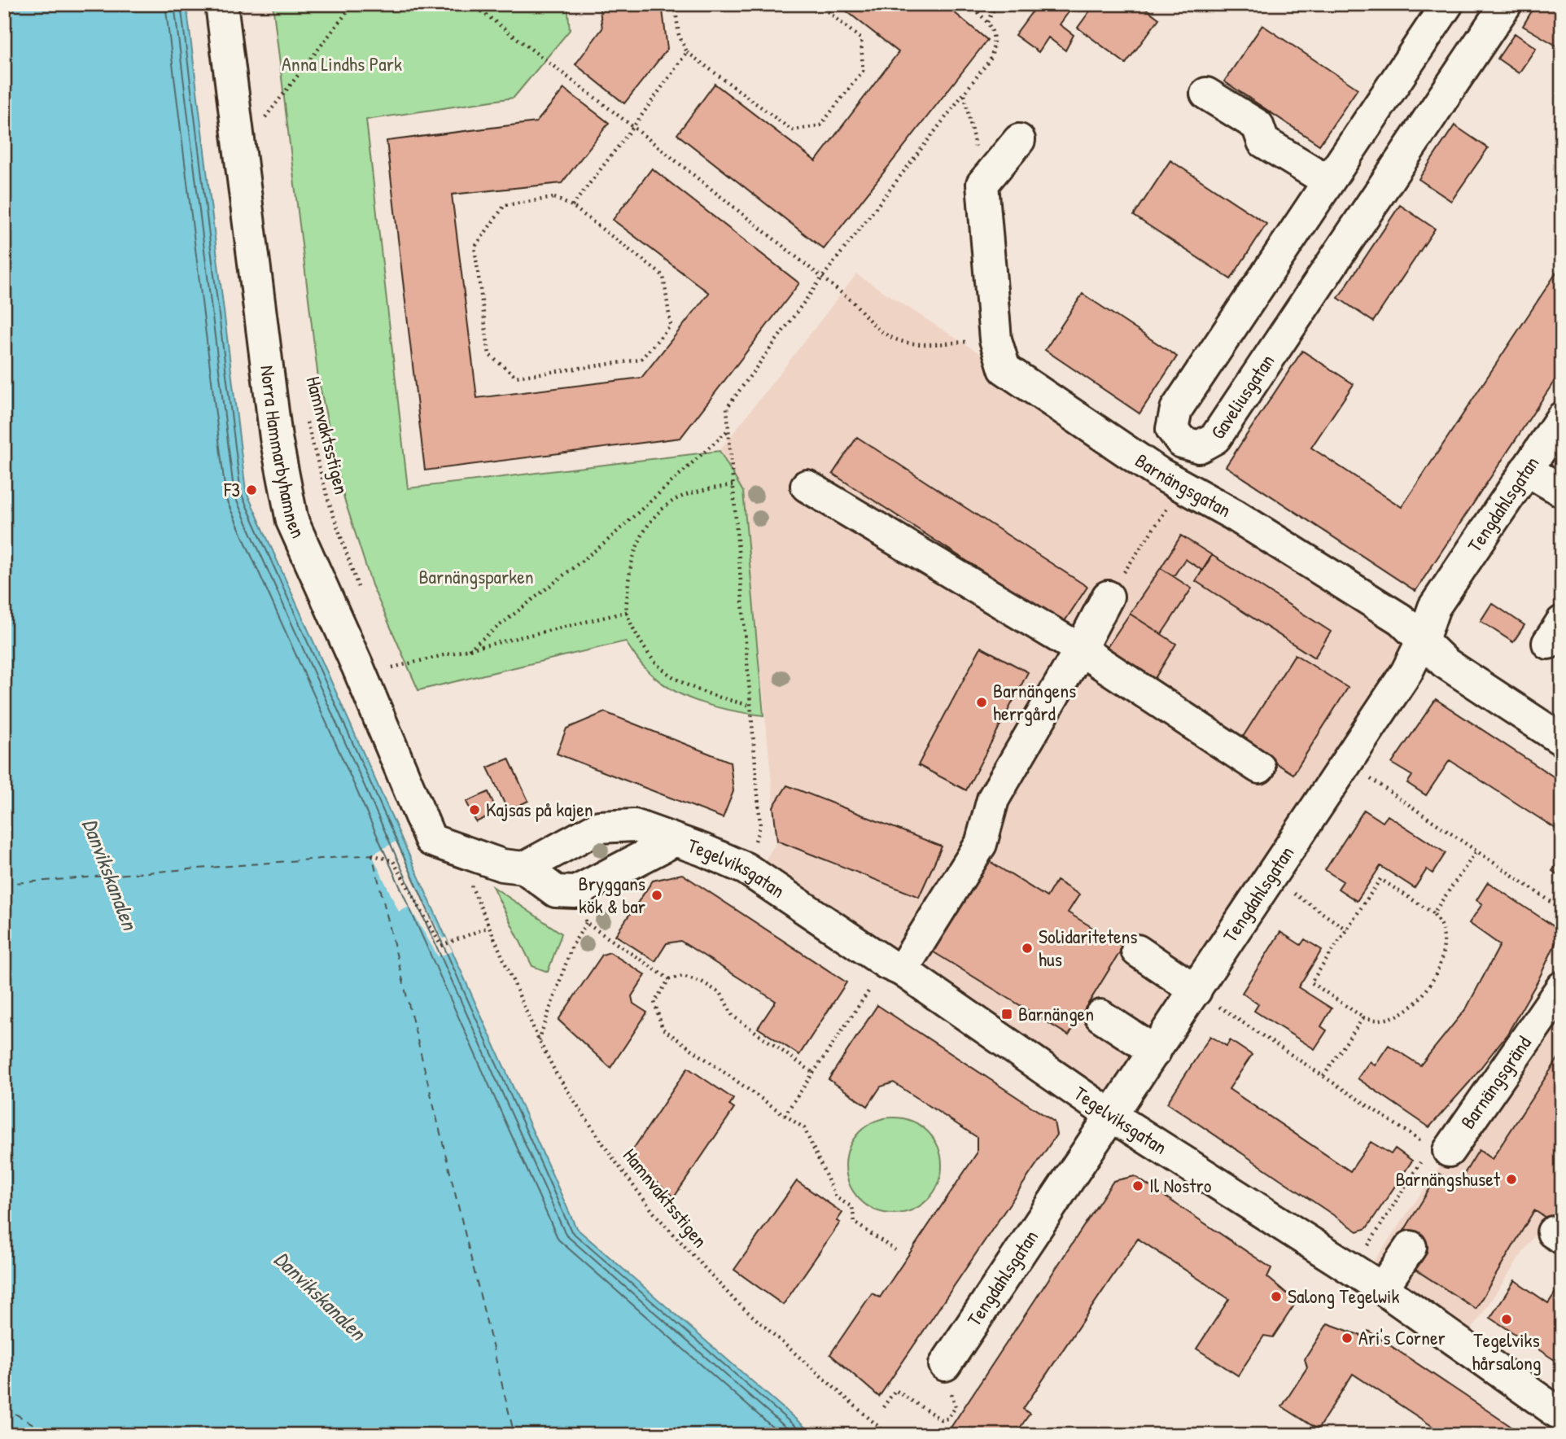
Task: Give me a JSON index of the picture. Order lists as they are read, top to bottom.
{
  "streets": {
    "street": [
      "Gaveliusgatan",
      "Norra Hammarbyhamnen",
      "Barnängsgatan",
      "Tengdahlsgatan",
      "Tegelviksgatan",
      "Barnängsgränd"
    ],
    "path": ["Hamnvaktsstigen"]
  },
  "crossings": [
    ["Norra Hammarbyhamnen", "Tegelviksgatan"],
    ["Barnängsgatan", "Tengdahlsgatan"],
    ["Tengdahlsgatan", "Tegelviksgatan"]
  ],
  "water": ["Danvikskanalen"],
  "parks": ["Anna Lindhs Park", "Barnängsparken"],
  "places": {
    "other": [
      "F3",
      "Barnängens herrgård",
      "Kajsas på kajen",
      "Bryggans kök & bar",
      "Solidaritetens hus",
      "Barnängshuset",
      "Il Nostro",
      "Salong Tegelwik",
      "Tegelviks hårsalong",
      "Ari's Corner"
    ],
    "transit": ["Barnängen"]
  }
}
